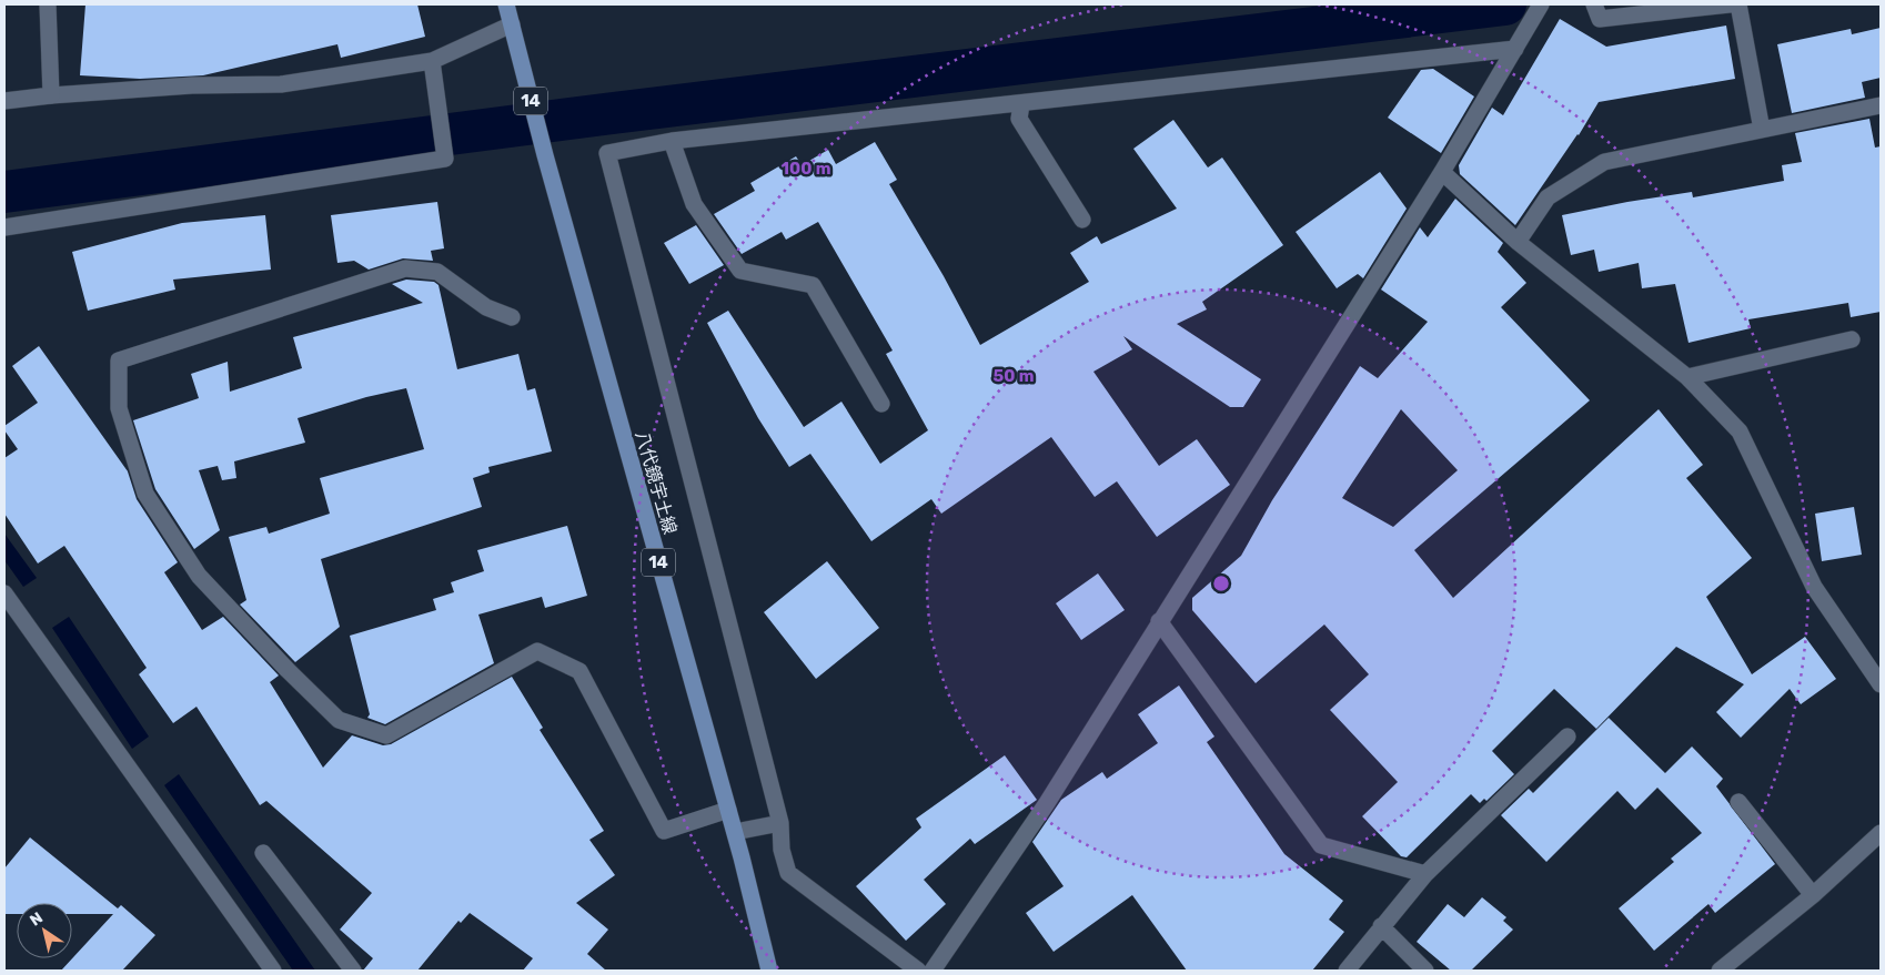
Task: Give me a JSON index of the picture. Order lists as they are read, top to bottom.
{
  "streets": {
    "main road": ["14", "八代鏡宇土線"]
  },
  "north": "top left",
  "rings": ["100 m", "50 m"]
}
